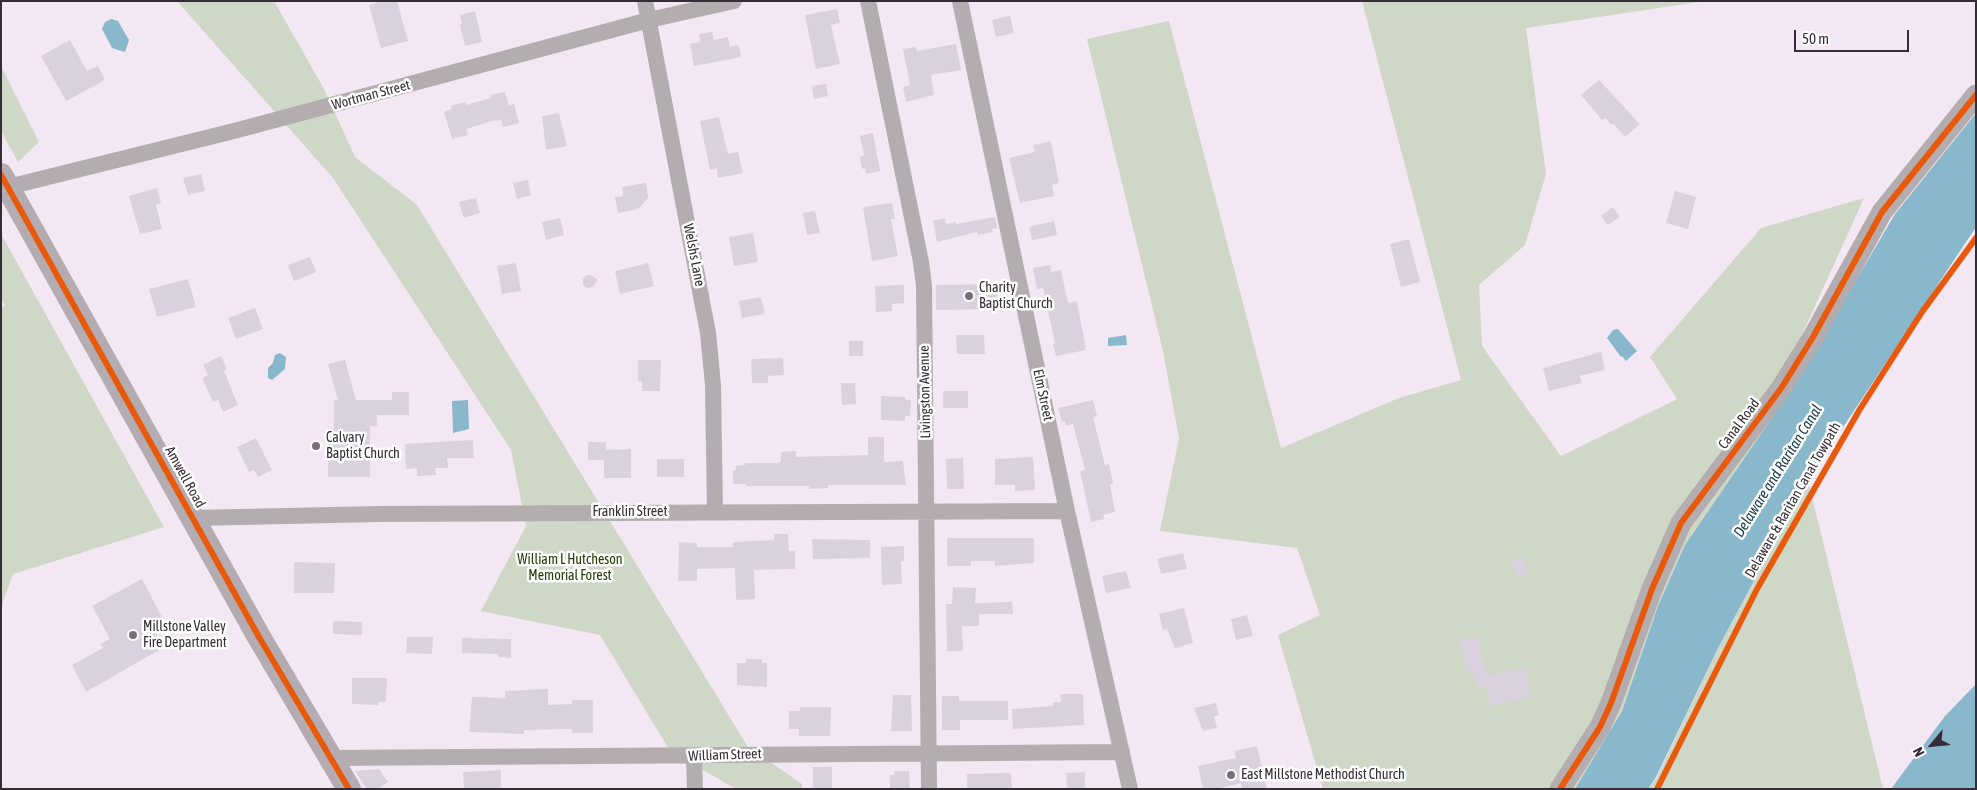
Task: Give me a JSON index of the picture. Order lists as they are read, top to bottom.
{
  "streets": {
    "main road": ["Amwell Road"],
    "street": [
      "Wortman Street",
      "Welshs Lane",
      "Livingston Avenue",
      "Elm Street",
      "Canal Road",
      "Franklin Street",
      "William Street"
    ],
    "cycle path": ["Delaware & Raritan Canal Towpath"]
  },
  "crossings": [
    ["Wortman Street", "Welshs Lane"],
    ["Wortman Street", "Amwell Road"],
    ["Welshs Lane", "Franklin Street"],
    ["Livingston Avenue", "Franklin Street"],
    ["Livingston Avenue", "William Street"],
    ["Elm Street", "Franklin Street"],
    ["Elm Street", "William Street"],
    ["Amwell Road", "Franklin Street"],
    ["Amwell Road", "William Street"]
  ],
  "water": ["Delaware and Raritan Canal"],
  "parks": ["William L Hutcheson Memorial Forest"],
  "places": [
    "Charity Baptist Church",
    "Calvary Baptist Church",
    "Millstone Valley Fire Department",
    "East Millstone Methodist Church"
  ],
  "scale_bar": "50 m",
  "north": "bottom left"
}
